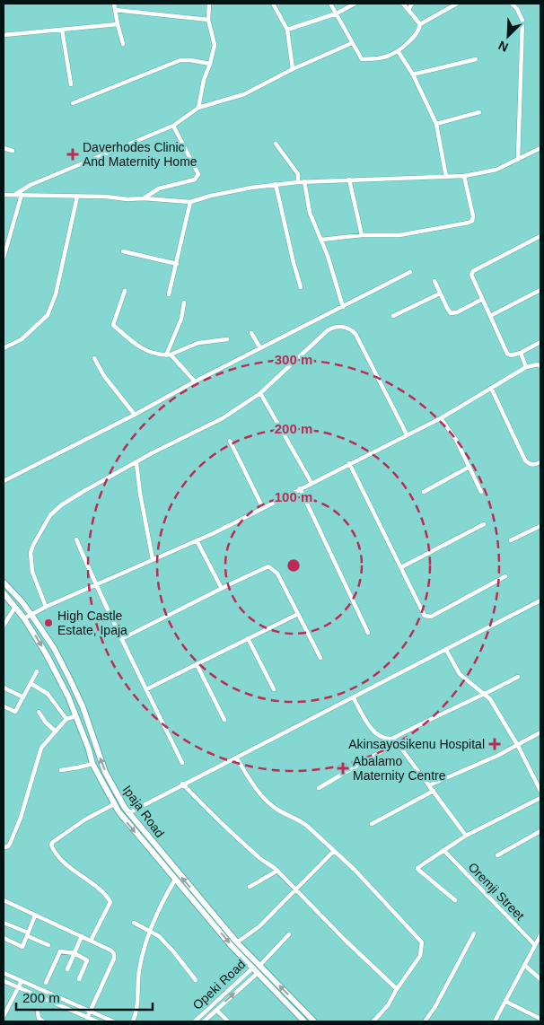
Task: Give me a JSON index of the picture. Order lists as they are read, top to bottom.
{
  "streets": {
    "main road": ["Ipaja Road"],
    "street": ["Oremji Street", "Opeki Road"]
  },
  "crossings": [
    ["Ipaja Road", "Opeki Road"]
  ],
  "places": {
    "health": ["Daverhodes Clinic And Maternity Home", "Akinsayosikenu Hospital", "Abalamo Maternity Centre"],
    "other": ["High Castle Estate, Ipaja"]
  },
  "scale_bar": "200 m",
  "north": "bottom left",
  "rings": ["300 m", "200 m", "100 m"]
}
